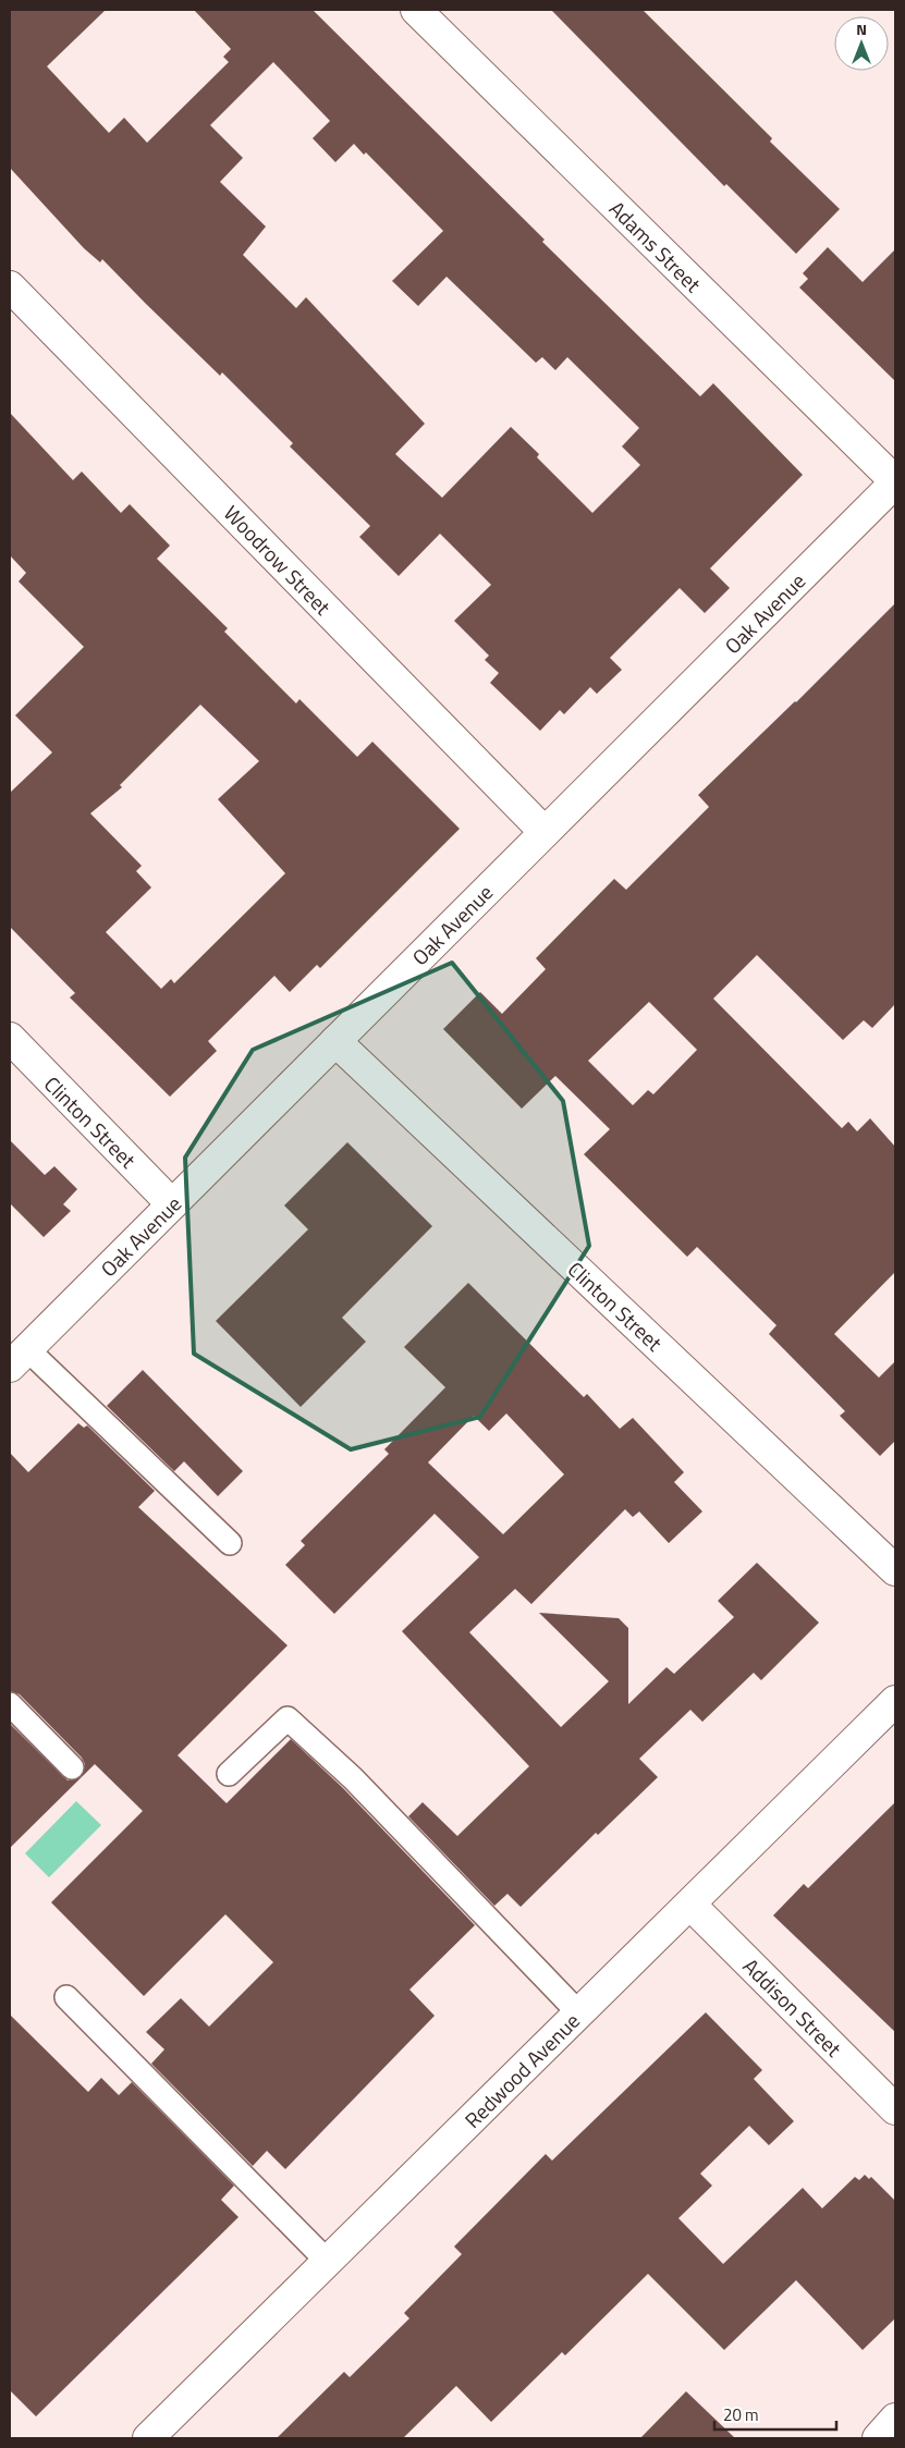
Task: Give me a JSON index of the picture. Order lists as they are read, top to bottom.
{
  "streets": {
    "street": [
      "Adams Street",
      "Woodrow Street",
      "Oak Avenue",
      "Clinton Street",
      "Addison Street",
      "Redwood Avenue"
    ]
  },
  "crossings": [
    ["Adams Street", "Oak Avenue"],
    ["Woodrow Street", "Oak Avenue"],
    ["Oak Avenue", "Clinton Street"],
    ["Addison Street", "Redwood Avenue"]
  ],
  "scale_bar": "20 m",
  "north": "top"
}
